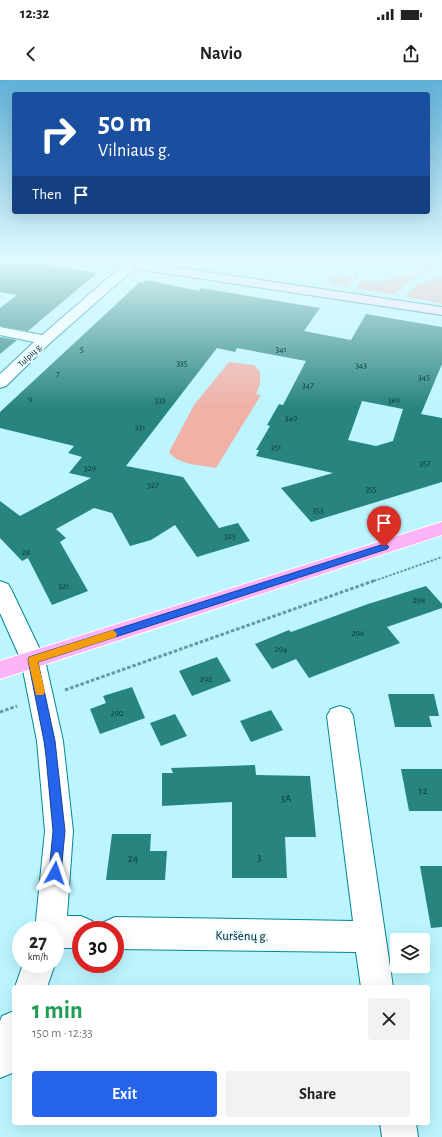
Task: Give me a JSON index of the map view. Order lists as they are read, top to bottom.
{
  "streets": {
    "street": ["Tulpių g.", "Kuršėnų g."]
  },
  "house_numbers": [
    "5",
    "341",
    "335",
    "343",
    "7",
    "345",
    "347",
    "9",
    "333",
    "369",
    "349",
    "331",
    "351",
    "357",
    "329",
    "327",
    "355",
    "353",
    "325",
    "28",
    "321",
    "298",
    "296",
    "294",
    "292",
    "290",
    "12",
    "3A",
    "3",
    "24"
  ],
  "page": {
    "status": "12:32",
    "header": "Navio",
    "turn": ["50 m", "Vilniaus g."],
    "then": "Then",
    "speed": "27 km/h",
    "limit": "30",
    "heading": ["1 min", "150 m · 12:33"],
    "buttons": ["Exit", "Share"]
  }
}
